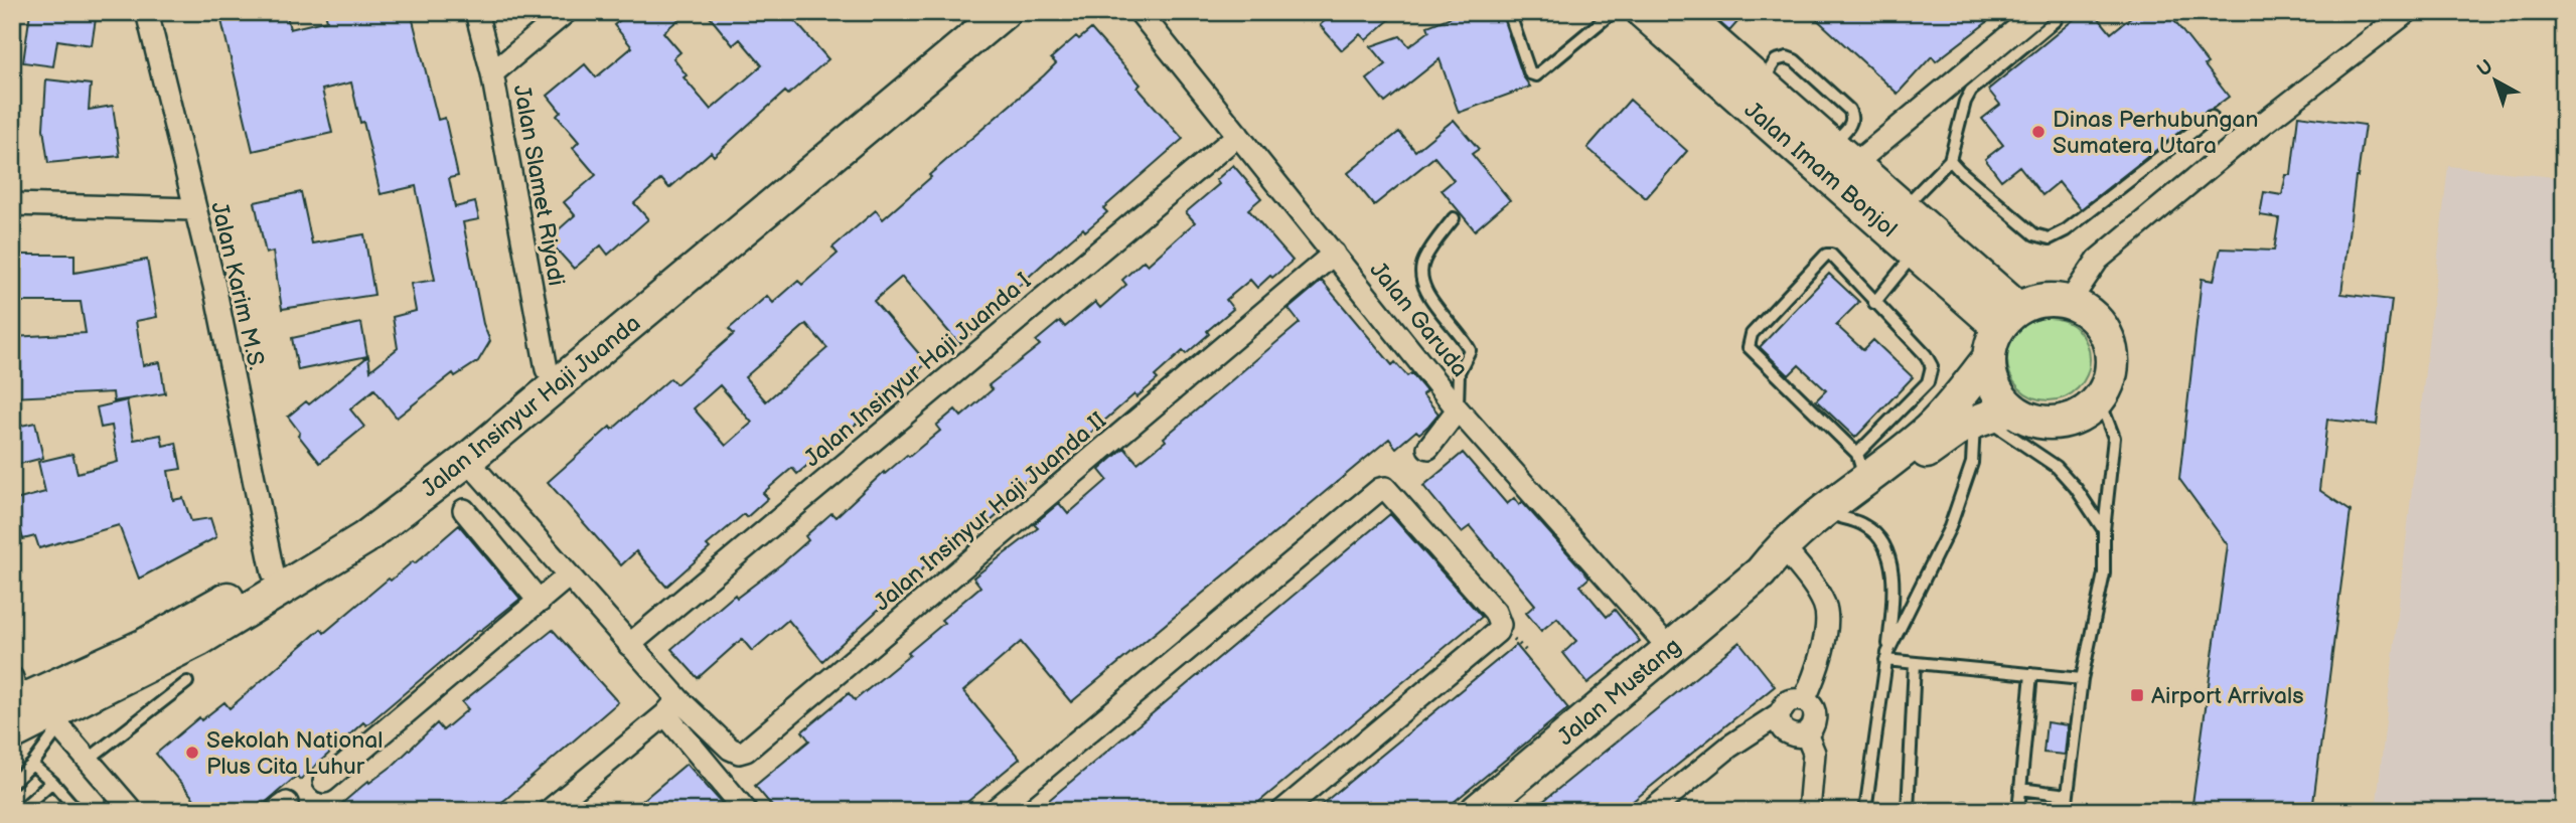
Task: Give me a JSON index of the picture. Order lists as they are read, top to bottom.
{
  "streets": {
    "main road": ["Jalan Imam Bonjol", "Jalan Insinyur Haji Juanda", "Jalan Mustang"],
    "street": [
      "Jalan Slamet Riyadi",
      "Jalan Karim M.S.",
      "Jalan Garuda",
      "Jalan Insinyur Haji Juanda I",
      "Jalan Insinyur Haji Juanda II"
    ]
  },
  "crossings": [
    ["Jalan Imam Bonjol", "Jalan Mustang"],
    ["Jalan Slamet Riyadi", "Jalan Insinyur Haji Juanda"],
    ["Jalan Karim M.S.", "Jalan Insinyur Haji Juanda"],
    ["Jalan Garuda", "Jalan Insinyur Haji Juanda I"],
    ["Jalan Garuda", "Jalan Insinyur Haji Juanda II"],
    ["Jalan Garuda", "Jalan Mustang"]
  ],
  "places": {
    "other": ["Dinas Perhubungan Sumatera Utara", "Sekolah National Plus Cita Luhur"],
    "transit": ["Airport Arrivals"]
  },
  "north": "top left"
}
